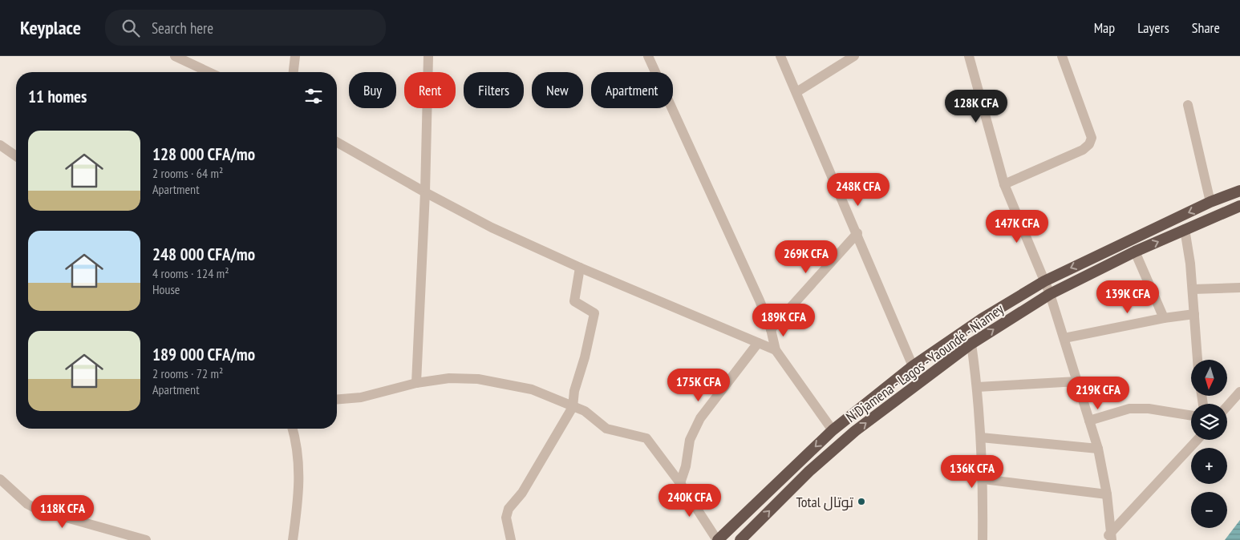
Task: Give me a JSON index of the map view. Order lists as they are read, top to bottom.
{
  "streets": {
    "highway": ["N'Djamena - Lagos - Yaoundé - Niamey"]
  },
  "places": ["Total توتال"],
  "north": "bottom",
  "page": {
    "header": "Keyplace",
    "search": "Search here",
    "nav": ["Map", "Layers", "Share"],
    "chip": [
      "Buy",
      "Rent",
      "Filters",
      "New",
      "Apartment"
    ],
    "heading": "11 homes",
    "price": [
      "128K CFA",
      "248K CFA",
      "147K CFA",
      "269K CFA",
      "139K CFA",
      "189K CFA",
      "175K CFA",
      "219K CFA",
      "136K CFA",
      "240K CFA",
      "118K CFA"
    ],
    "list": [
      {
        "name": "128 000 CFA/mo",
        "note": "2 rooms · 64 m² · Apartment"
      },
      {
        "name": "248 000 CFA/mo",
        "note": "4 rooms · 124 m² · House"
      },
      {
        "name": "189 000 CFA/mo",
        "note": "2 rooms · 72 m² · Apartment"
      }
    ],
    "map_buttons": ["+", "−"]
  }
}
